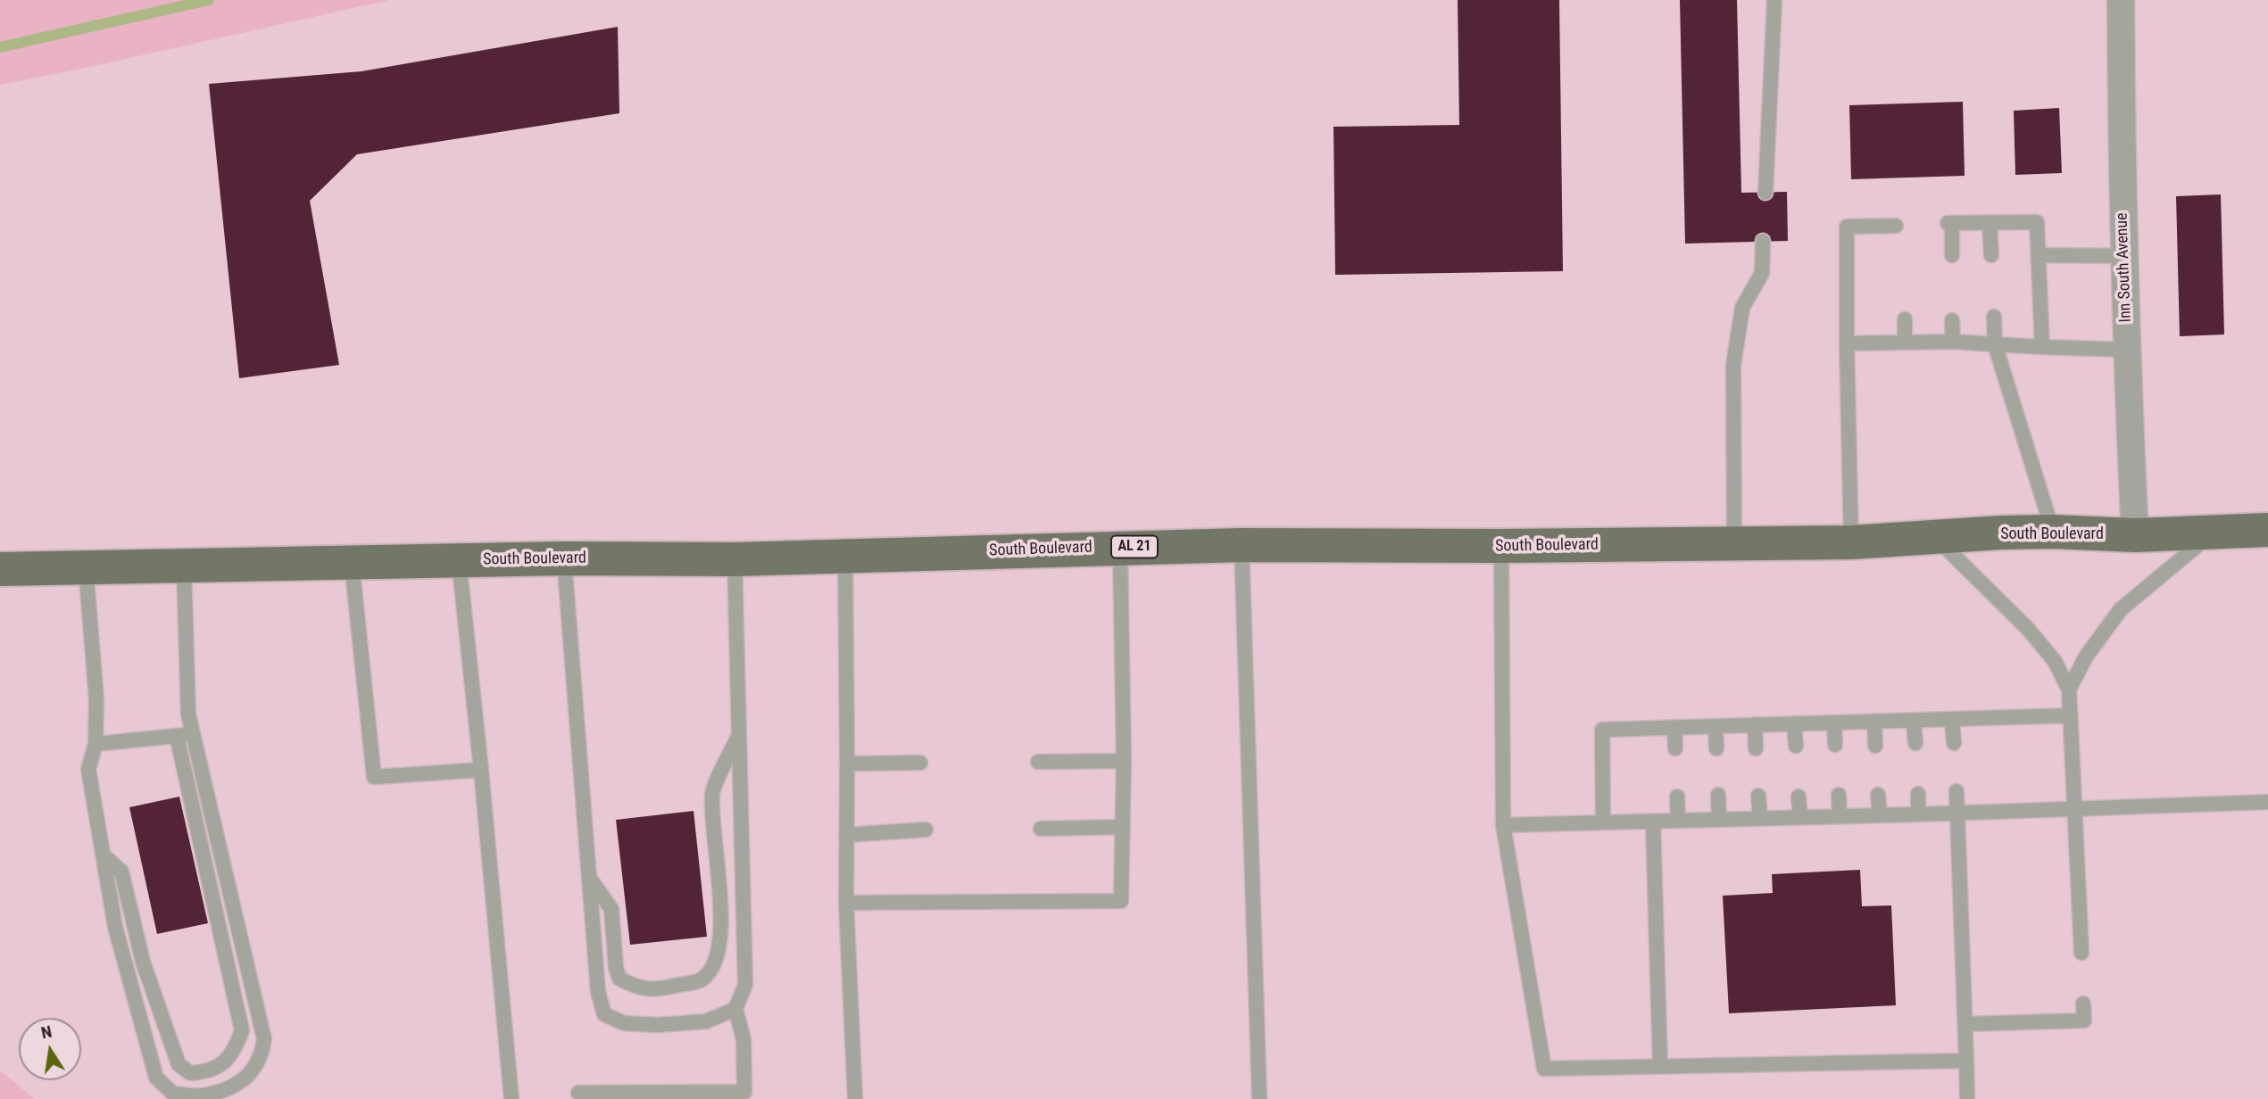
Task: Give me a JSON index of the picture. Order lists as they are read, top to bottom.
{
  "streets": {
    "main road": ["South Boulevard", "AL 21"],
    "street": ["Inn South Avenue"]
  },
  "crossings": [
    ["Inn South Avenue", "South Boulevard"]
  ],
  "north": "top"
}
